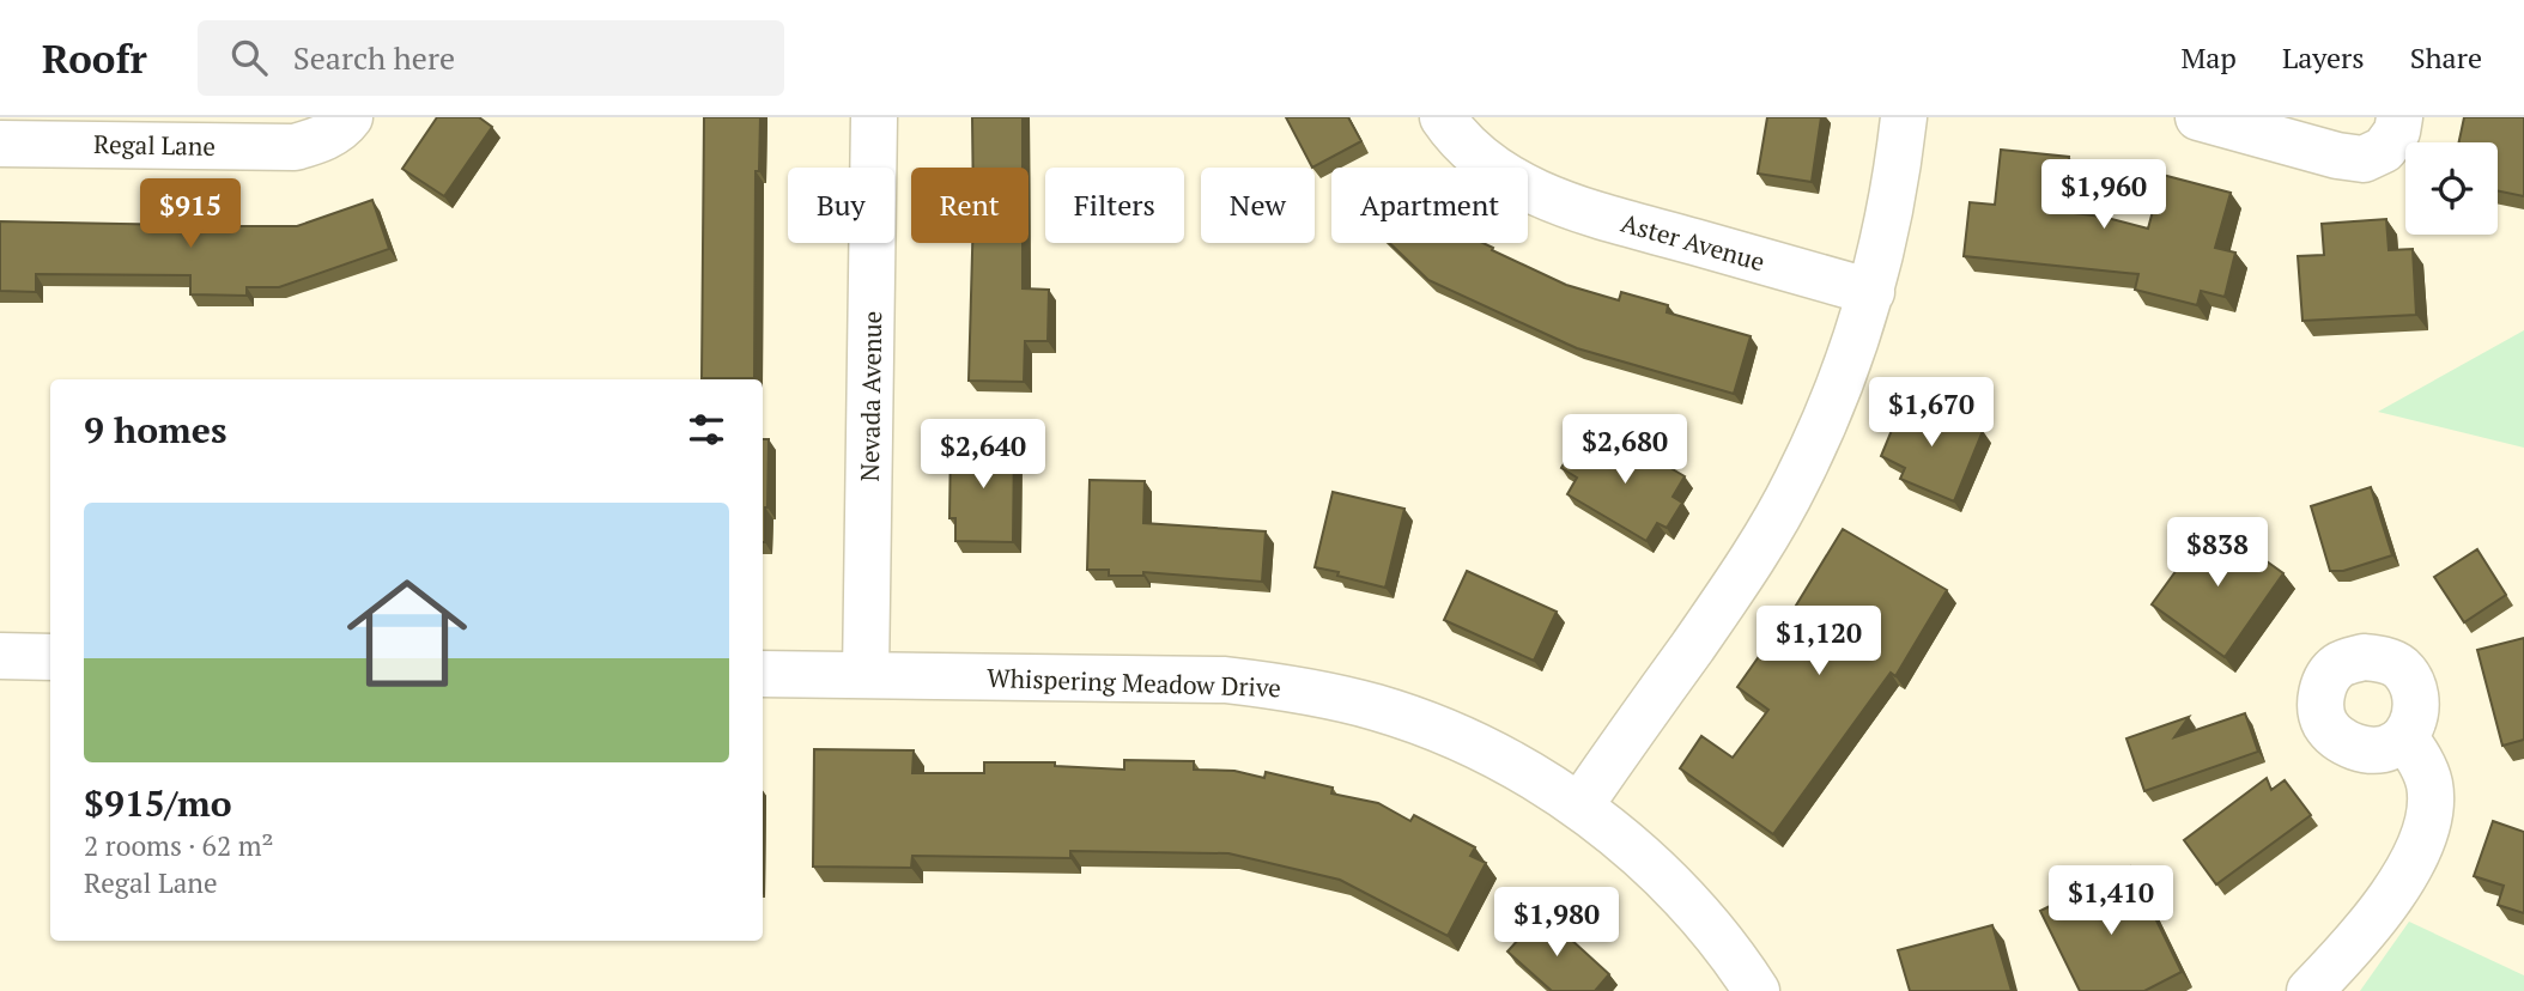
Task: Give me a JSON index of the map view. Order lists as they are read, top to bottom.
{
  "streets": {
    "street": [
      "Regal Lane",
      "Aster Avenue",
      "Nevada Avenue",
      "Whispering Meadow Drive"
    ]
  },
  "crossings": [
    ["Nevada Avenue", "Whispering Meadow Drive"]
  ],
  "page": {
    "header": "Roofr",
    "search": "Search here",
    "nav": ["Map", "Layers", "Share"],
    "price": [
      "$1,960",
      "$915",
      "$1,670",
      "$2,680",
      "$2,640",
      "$838",
      "$1,120",
      "$1,410",
      "$1,980"
    ],
    "chip": [
      "Buy",
      "Rent",
      "Filters",
      "New",
      "Apartment"
    ],
    "heading": "9 homes",
    "list": [
      {
        "name": "$915/mo",
        "note": "2 rooms · 62 m² · Regal Lane"
      }
    ]
  }
}
